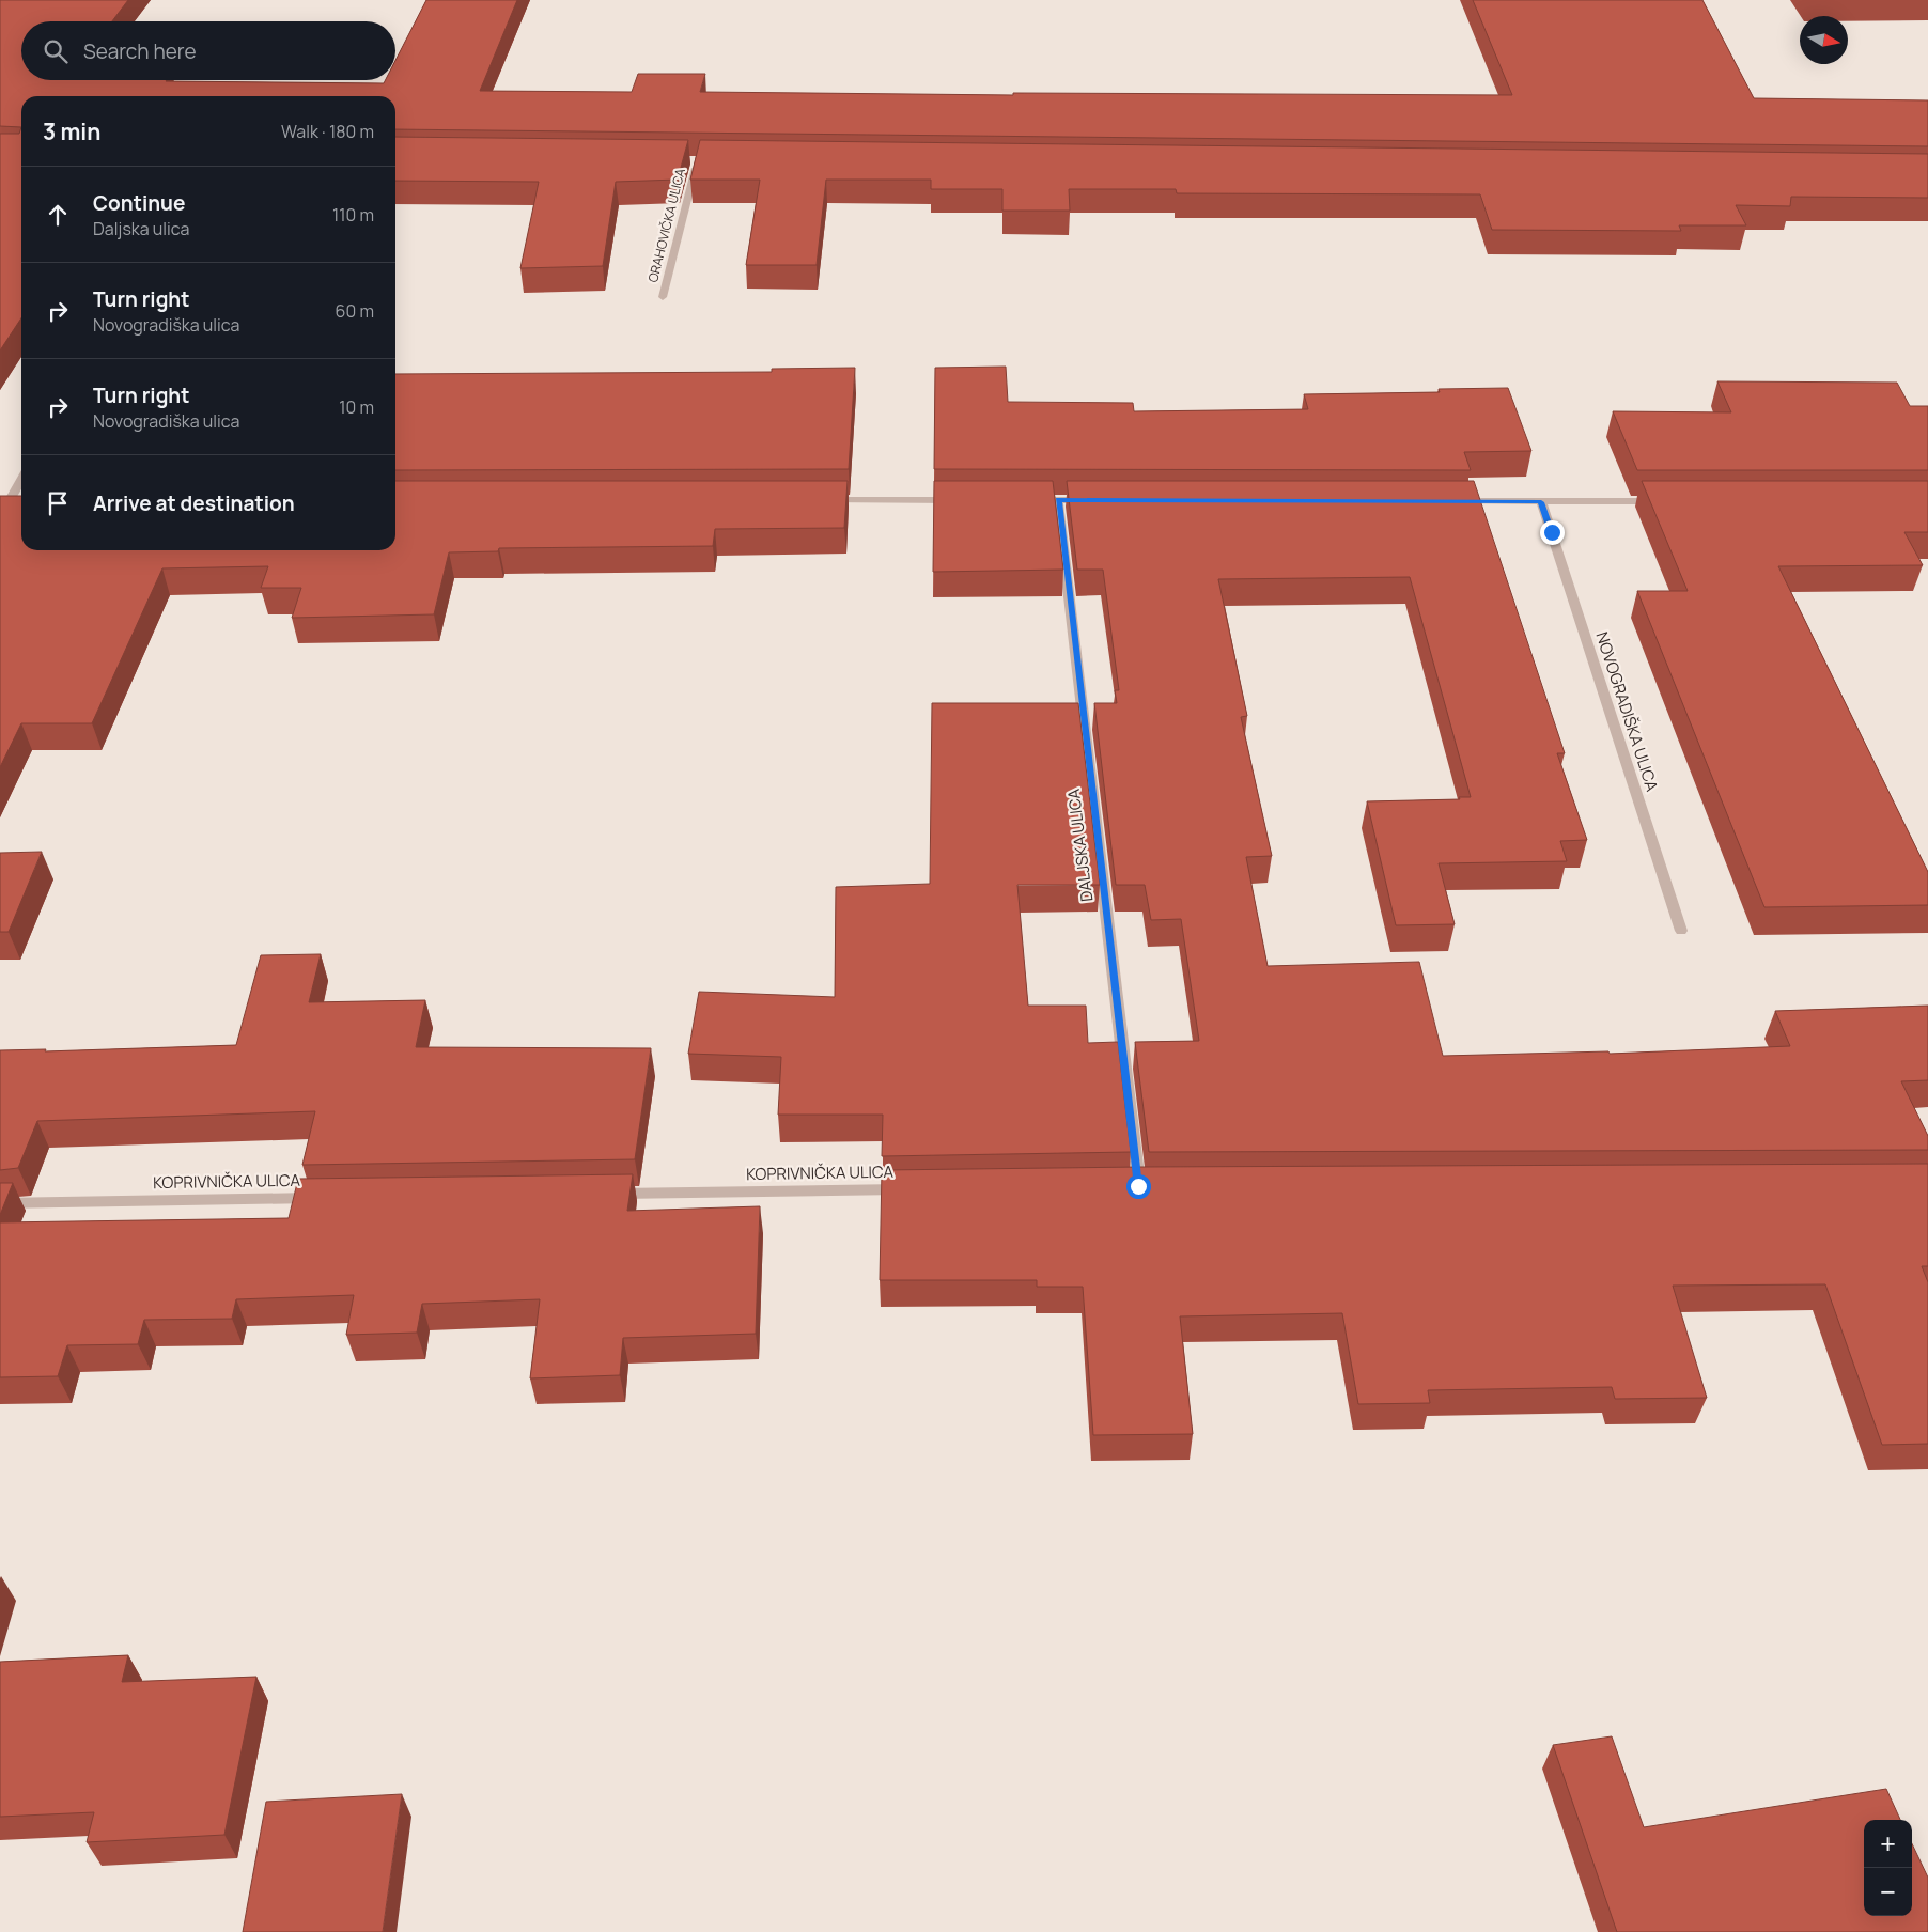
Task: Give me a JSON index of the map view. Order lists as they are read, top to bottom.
{
  "streets": {
    "street": [
      "ORAHOVIČKA ULICA",
      "NOVOGRADIŠKA ULICA",
      "DALJSKA ULICA",
      "KOPRIVNIČKA ULICA"
    ]
  },
  "north": "right",
  "page": {
    "search": "Search here",
    "heading": ["3 min", "Walk · 180 m"],
    "list": [
      ["Continue", "Daljska ulica", "110 m"],
      ["Turn right", "Novogradiška ulica", "60 m"],
      ["Turn right", "Novogradiška ulica", "10 m"],
      "Arrive at destination"
    ],
    "map_buttons": ["+", "−"]
  }
}
